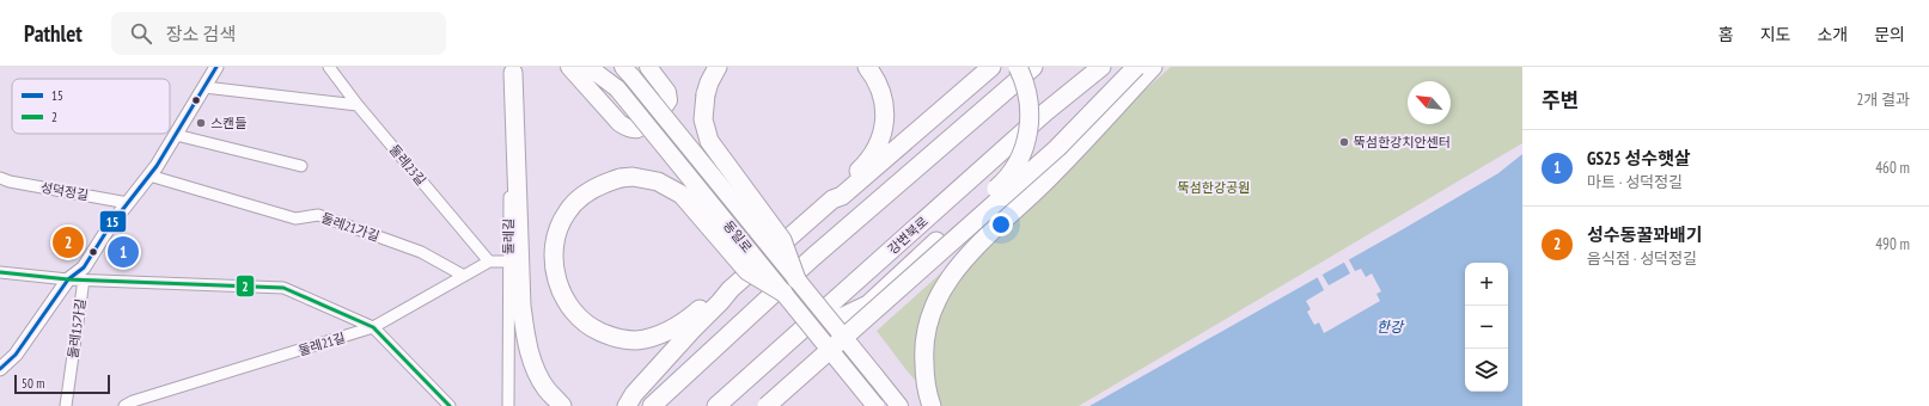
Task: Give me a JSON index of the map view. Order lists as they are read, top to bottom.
{
  "streets": {
    "highway": ["강변북로"],
    "main road": ["동일로"],
    "street": [
      "둘레23길",
      "성덕정길",
      "둘레21가길",
      "둘레길",
      "둘레15가길",
      "둘레21길"
    ]
  },
  "crossings": [
    ["둘레23길", "둘레21길"],
    ["둘레21가길", "둘레21길"]
  ],
  "water": ["한강"],
  "parks": ["뚝섬한강공원"],
  "places": ["스캔들", "뚝섬한강치안센터"],
  "lines": ["transit line 15", "transit line 2"],
  "legend": ["15", "2"],
  "scale_bar": "50 m",
  "north": "top left",
  "page": {
    "header": "Pathlet",
    "search": "장소 검색",
    "nav": [
      "홈",
      "지도",
      "소개",
      "문의"
    ],
    "heading": ["주변", "2개 결과"],
    "list": [
      {
        "mark": "1",
        "name": "GS25 성수햇살",
        "note": "마트 · 성덕정길",
        "value": "460 m"
      },
      {
        "mark": "2",
        "name": "성수동꿀꽈배기",
        "note": "음식점 · 성덕정길",
        "value": "490 m"
      }
    ],
    "pins": ["2", "1"],
    "map_buttons": ["+", "−"],
    "scale": "50 m"
  }
}
